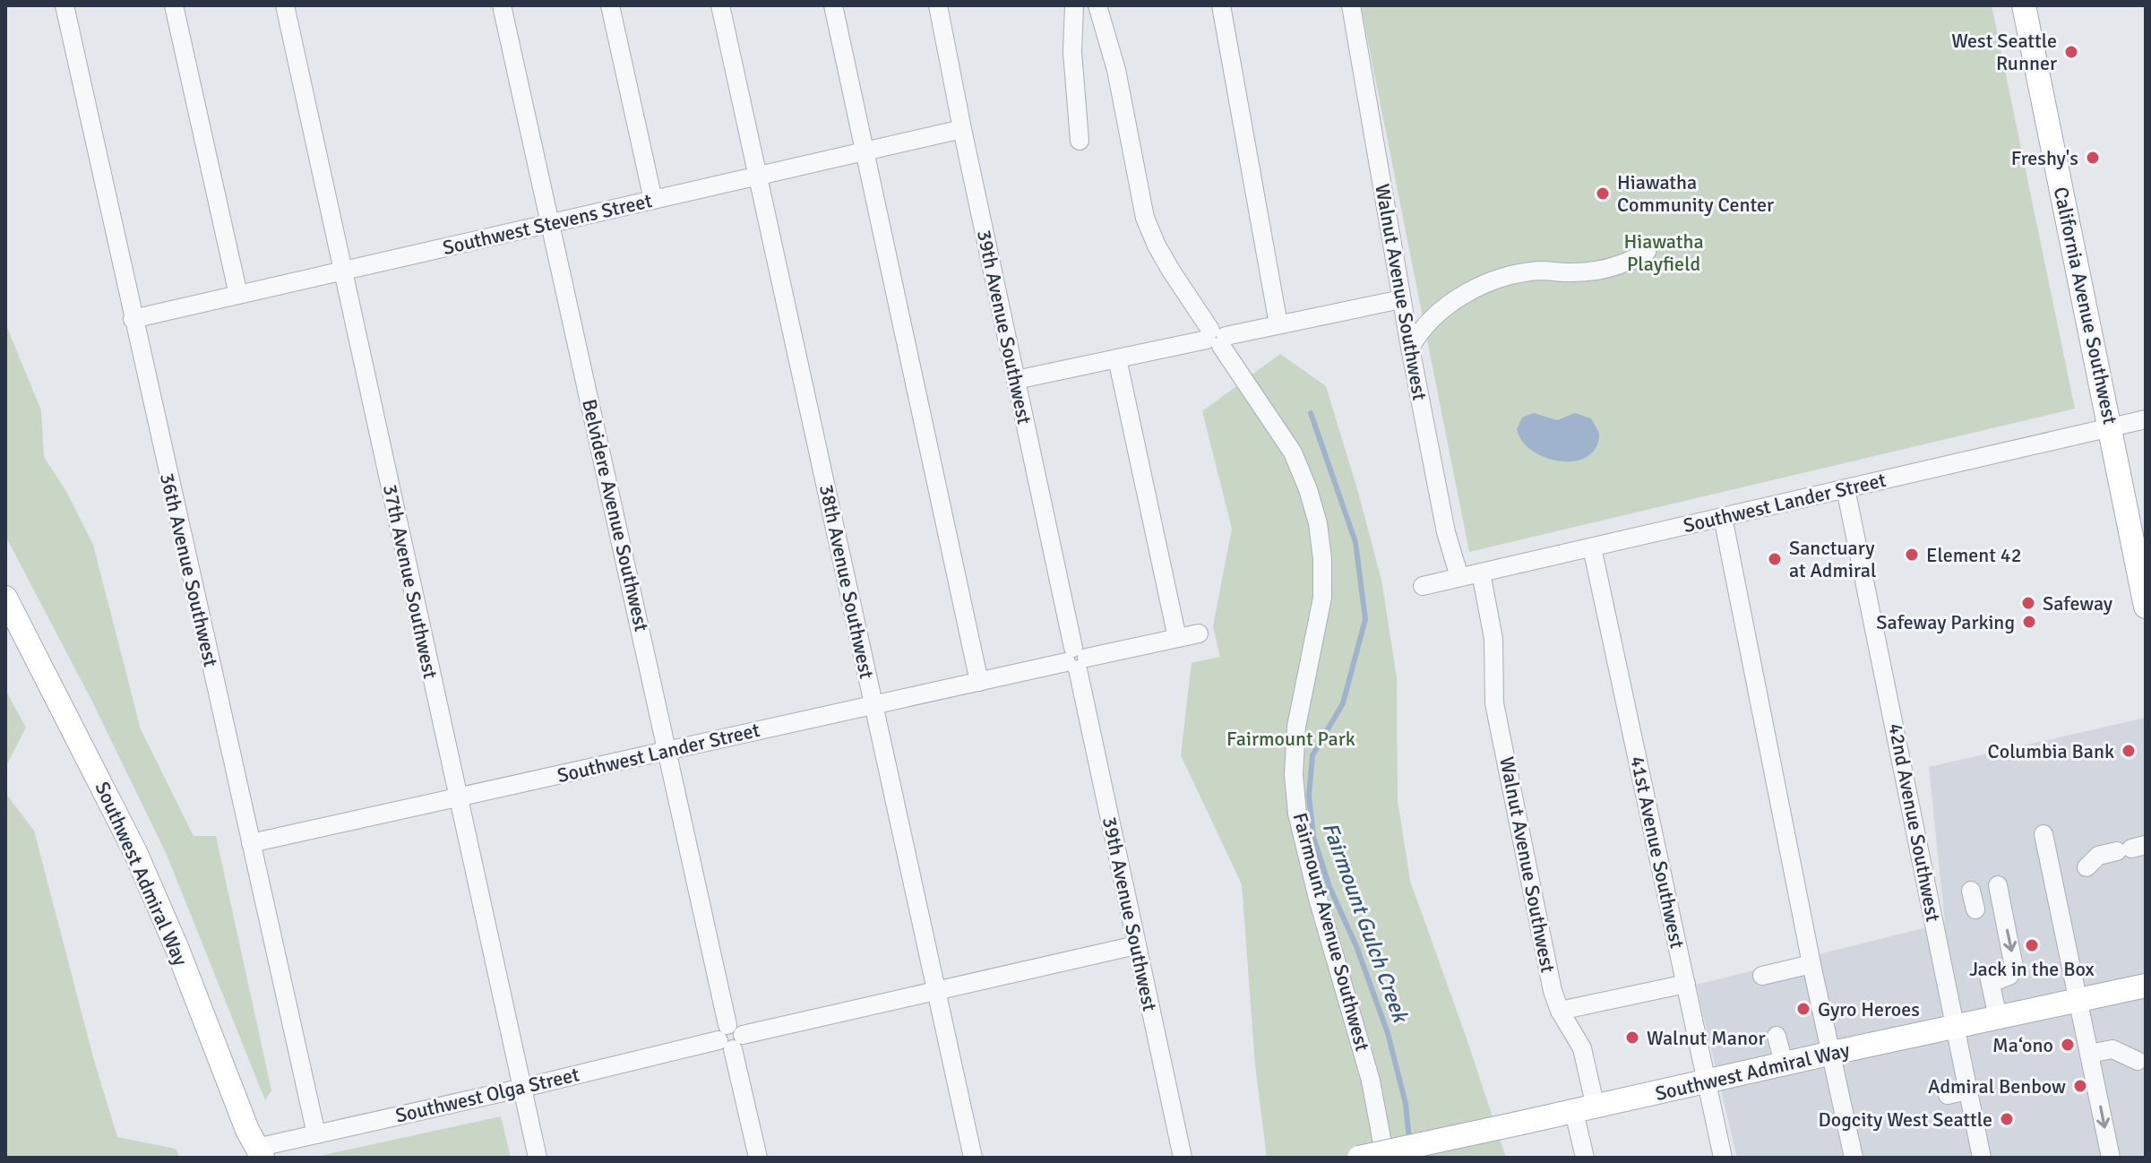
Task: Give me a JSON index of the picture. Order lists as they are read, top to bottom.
{
  "streets": {
    "main road": ["California Avenue Southwest", "Southwest Admiral Way"],
    "street": [
      "Southwest Stevens Street",
      "Walnut Avenue Southwest",
      "39th Avenue Southwest",
      "Southwest Lander Street",
      "Belvidere Avenue Southwest",
      "36th Avenue Southwest",
      "37th Avenue Southwest",
      "38th Avenue Southwest",
      "42nd Avenue Southwest",
      "41st Avenue Southwest",
      "Fairmount Avenue Southwest",
      "Southwest Olga Street"
    ]
  },
  "crossings": [
    ["Southwest Stevens Street", "39th Avenue Southwest"],
    ["Southwest Stevens Street", "Belvidere Avenue Southwest"],
    ["Southwest Stevens Street", "36th Avenue Southwest"],
    ["Southwest Stevens Street", "37th Avenue Southwest"],
    ["Southwest Stevens Street", "38th Avenue Southwest"],
    ["Walnut Avenue Southwest", "Southwest Lander Street"],
    ["Walnut Avenue Southwest", "Southwest Admiral Way"],
    ["California Avenue Southwest", "Southwest Lander Street"],
    ["39th Avenue Southwest", "Southwest Lander Street"],
    ["39th Avenue Southwest", "Southwest Olga Street"],
    ["Southwest Lander Street", "Belvidere Avenue Southwest"],
    ["Southwest Lander Street", "36th Avenue Southwest"],
    ["Southwest Lander Street", "37th Avenue Southwest"],
    ["Southwest Lander Street", "38th Avenue Southwest"],
    ["Southwest Lander Street", "42nd Avenue Southwest"],
    ["Southwest Lander Street", "41st Avenue Southwest"],
    ["Belvidere Avenue Southwest", "Southwest Olga Street"],
    ["36th Avenue Southwest", "Southwest Olga Street"],
    ["37th Avenue Southwest", "Southwest Olga Street"],
    ["38th Avenue Southwest", "Southwest Olga Street"],
    ["42nd Avenue Southwest", "Southwest Admiral Way"],
    ["41st Avenue Southwest", "Southwest Admiral Way"],
    ["Southwest Admiral Way", "Southwest Olga Street"]
  ],
  "water": ["Fairmount Gulch Creek"],
  "parks": ["Hiawatha Playfield", "Fairmount Park"],
  "places": [
    "West Seattle Runner",
    "Freshy's",
    "Hiawatha Community Center",
    "Element 42",
    "Sanctuary at Admiral",
    "Safeway",
    "Safeway Parking",
    "Columbia Bank",
    "Jack in the Box",
    "Gyro Heroes",
    "Walnut Manor",
    "Ma‘ono",
    "Admiral Benbow",
    "Dogcity West Seattle"
  ]
}
